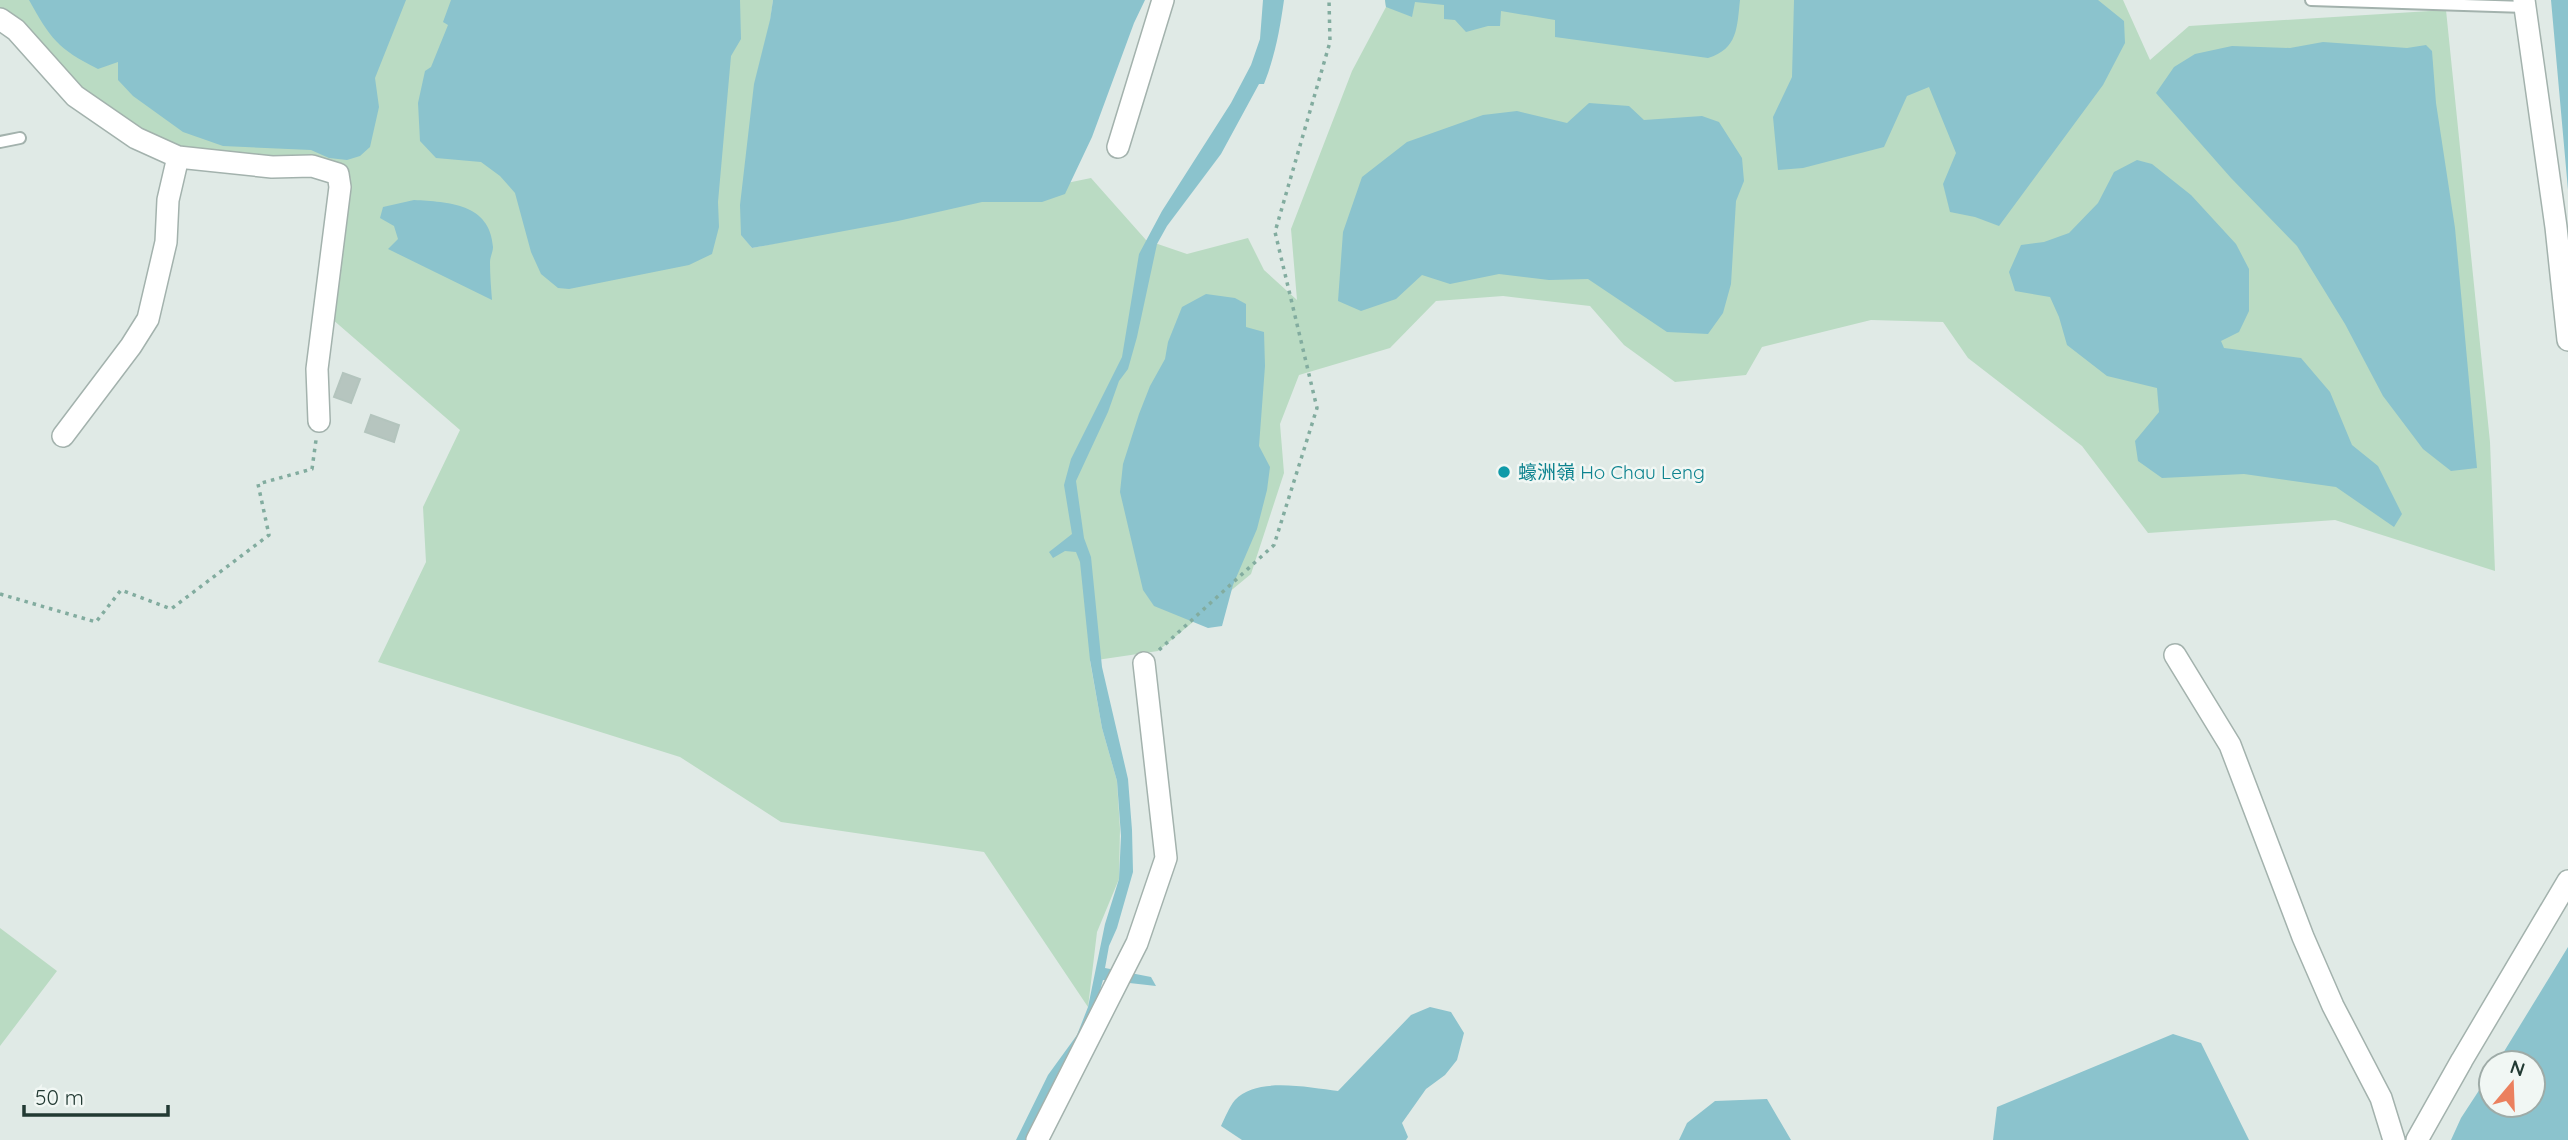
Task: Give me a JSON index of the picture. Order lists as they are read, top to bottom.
{
  "places": ["蠔洲嶺 Ho Chau Leng"],
  "scale_bar": "50 m",
  "north": "top"
}
